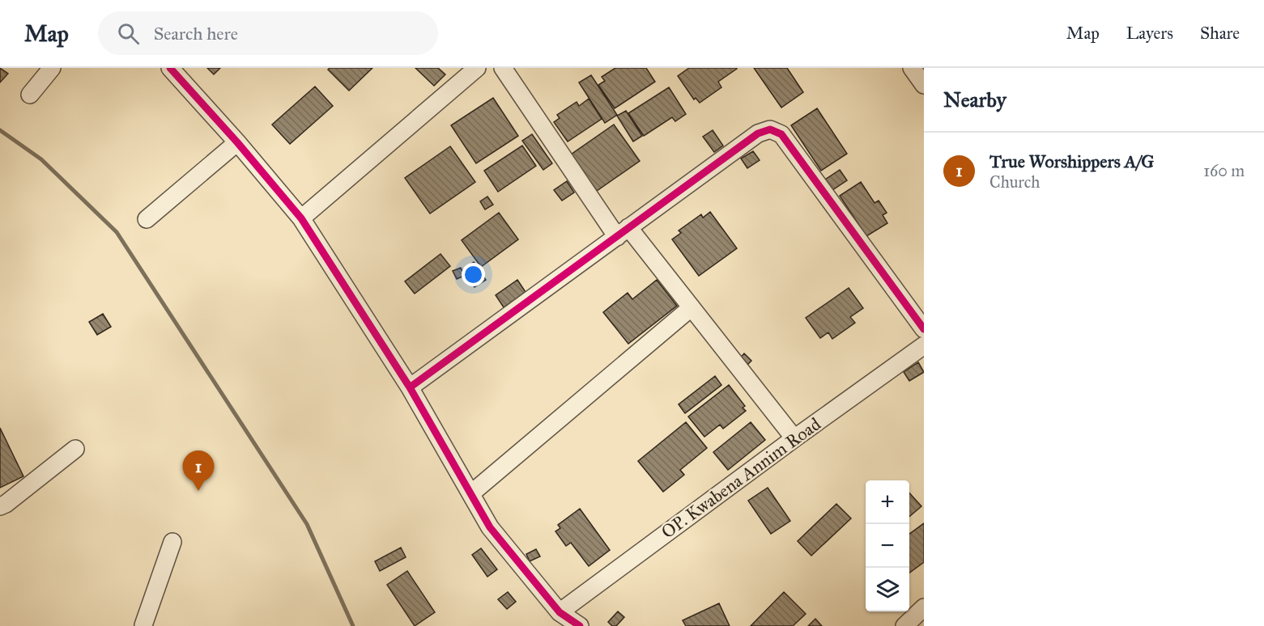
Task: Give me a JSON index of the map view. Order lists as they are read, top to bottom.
{
  "streets": {
    "street": ["OP. Kwabena Annim Road"]
  },
  "page": {
    "header": "Map",
    "search": "Search here",
    "nav": ["Map", "Layers", "Share"],
    "heading": "Nearby",
    "list": [
      {
        "mark": "1",
        "name": "True Worshippers A/G",
        "note": "Church",
        "value": "160 m"
      }
    ],
    "pins": "1",
    "map_buttons": ["+", "−"]
  }
}
